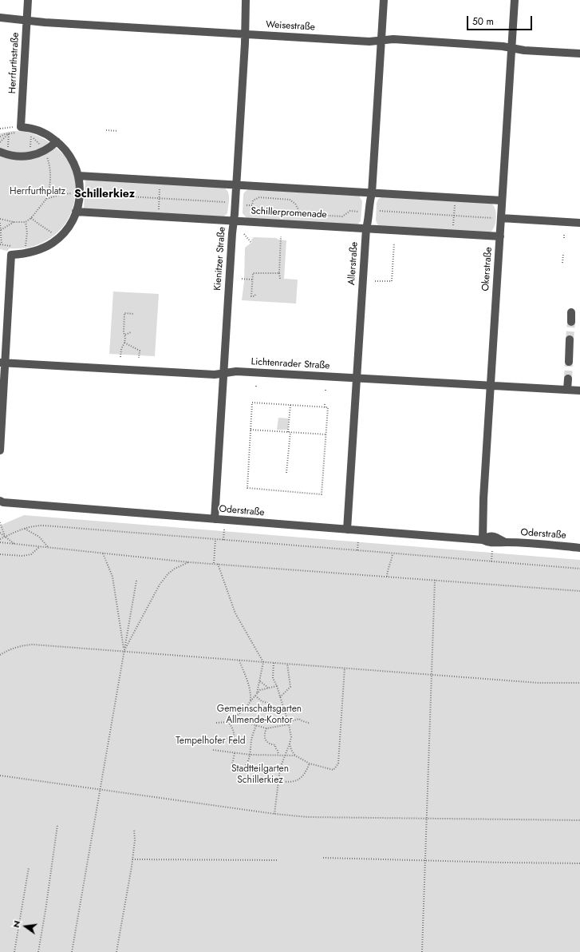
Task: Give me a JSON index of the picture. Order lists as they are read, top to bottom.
{
  "streets": {
    "street": [
      "Weisestraße",
      "Herrfurthstraße",
      "Schillerpromenade",
      "Kienitzer Straße",
      "Allerstraße",
      "Okerstraße",
      "Lichtenrader Straße",
      "Oderstraße"
    ]
  },
  "crossings": [
    ["Weisestraße", "Herrfurthstraße"],
    ["Weisestraße", "Kienitzer Straße"],
    ["Weisestraße", "Allerstraße"],
    ["Weisestraße", "Okerstraße"],
    ["Schillerpromenade", "Kienitzer Straße"],
    ["Schillerpromenade", "Allerstraße"],
    ["Schillerpromenade", "Okerstraße"],
    ["Kienitzer Straße", "Lichtenrader Straße"],
    ["Kienitzer Straße", "Oderstraße"],
    ["Allerstraße", "Lichtenrader Straße"],
    ["Allerstraße", "Oderstraße"],
    ["Okerstraße", "Lichtenrader Straße"],
    ["Okerstraße", "Oderstraße"]
  ],
  "districts": ["Schillerkiez"],
  "parks": [
    "Herrfurthplatz",
    "Gemeinschaftsgarten Allmende-Kontor",
    "Tempelhofer Feld",
    "Stadtteilgarten Schillerkiez"
  ],
  "scale_bar": "50 m",
  "north": "left"
}
